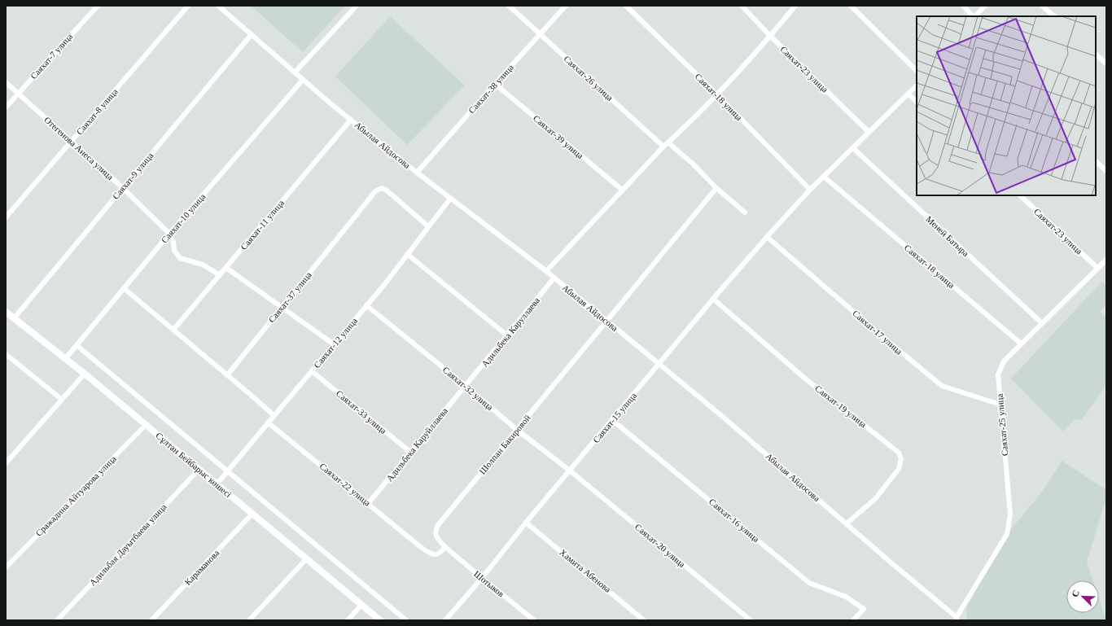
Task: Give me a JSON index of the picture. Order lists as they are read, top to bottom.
{
  "streets": {
    "main road": ["Сұлтан Бейбарыс көшесі"],
    "street": [
      "Саяхат-7 улица",
      "Саяхат-23 улица",
      "Саяхат-26 улица",
      "Саяхат-38 улица",
      "Саяхат-18 улица",
      "Саяхат-8 улица",
      "Саяхат-39 улица",
      "Абылая Айдосова",
      "Отегенова Анеса улица",
      "Саяхат-9 улица",
      "Саяхат-10 улица",
      "Саяхат-11 улица",
      "Меней Батыра",
      "Саяхат-37 улица",
      "Адильбека Каруллаева",
      "Саяхат-17 улица",
      "Саяхат-12 улица",
      "Саяхат-32 улица",
      "Саяхат-19 улица",
      "Саяхат-33 улица",
      "Саяхат-15 улица",
      "Саяхат-25 улица",
      "Адильбека Каруйллаева",
      "Шолпан Бакировой",
      "Саяхат-22 улица",
      "Сражадина Айтуарова улица",
      "Саяхат-16 улица",
      "Адильбая Дауытбаева улица",
      "Саяхат-20 улица",
      "Караманова",
      "Хамита Абенова",
      "Шотыков"
    ]
  },
  "crossings": [
    ["Саяхат-7 улица", "Отегенова Анеса улица"],
    ["Саяхат-23 улица", "Саяхат-15 улица"],
    ["Саяхат-23 улица", "Саяхат-25 улица"],
    ["Саяхат-26 улица", "Саяхат-38 улица"],
    ["Саяхат-38 улица", "Саяхат-39 улица"],
    ["Саяхат-38 улица", "Абылая Айдосова"],
    ["Саяхат-18 улица", "Саяхат-15 улица"],
    ["Саяхат-18 улица", "Саяхат-25 улица"],
    ["Саяхат-8 улица", "Отегенова Анеса улица"],
    ["Абылая Айдосова", "Саяхат-9 улица"],
    ["Абылая Айдосова", "Саяхат-10 улица"],
    ["Абылая Айдосова", "Саяхат-11 улица"],
    ["Абылая Айдосова", "Адильбека Каруллаева"],
    ["Абылая Айдосова", "Саяхат-12 улица"],
    ["Абылая Айдосова", "Саяхат-19 улица"],
    ["Абылая Айдосова", "Саяхат-15 улица"],
    ["Абылая Айдосова", "Саяхат-25 улица"],
    ["Абылая Айдосова", "Шолпан Бакировой"],
    ["Отегенова Анеса улица", "Саяхат-9 улица"],
    ["Отегенова Анеса улица", "Саяхат-10 улица"],
    ["Отегенова Анеса улица", "Саяхат-11 улица"],
    ["Саяхат-9 улица", "Сұлтан Бейбарыс көшесі"],
    ["Саяхат-10 улица", "Сұлтан Бейбарыс көшесі"],
    ["Меней Батыра", "Саяхат-15 улица"],
    ["Меней Батыра", "Саяхат-25 улица"],
    ["Саяхат-37 улица", "Саяхат-12 улица"],
    ["Адильбека Каруллаева", "Саяхат-32 улица"],
    ["Адильбека Каруллаева", "Адильбека Каруйллаева"],
    ["Саяхат-17 улица", "Саяхат-15 улица"],
    ["Саяхат-17 улица", "Саяхат-25 улица"],
    ["Саяхат-12 улица", "Саяхат-32 улица"],
    ["Саяхат-12 улица", "Саяхат-33 улица"],
    ["Саяхат-12 улица", "Сұлтан Бейбарыс көшесі"],
    ["Саяхат-12 улица", "Саяхат-22 улица"],
    ["Саяхат-32 улица", "Саяхат-15 улица"],
    ["Саяхат-32 улица", "Адильбека Каруйллаева"],
    ["Саяхат-32 улица", "Шолпан Бакировой"],
    ["Саяхат-32 улица", "Саяхат-20 улица"],
    ["Саяхат-19 улица", "Саяхат-15 улица"],
    ["Саяхат-33 улица", "Адильбека Каруйллаева"],
    ["Саяхат-15 улица", "Саяхат-16 улица"],
    ["Саяхат-15 улица", "Саяхат-20 улица"],
    ["Саяхат-15 улица", "Хамита Абенова"],
    ["Саяхат-15 улица", "Шотыков"],
    ["Адильбека Каруйллаева", "Саяхат-22 улица"],
    ["Шолпан Бакировой", "Саяхат-22 улица"],
    ["Шолпан Бакировой", "Шотыков"],
    ["Сұлтан Бейбарыс көшесі", "Сражадина Айтуарова улица"],
    ["Сұлтан Бейбарыс көшесі", "Адильбая Дауытбаева улица"],
    ["Сұлтан Бейбарыс көшесі", "Караманова"],
    ["Саяхат-22 улица", "Шотыков"]
  ],
  "north": "top left"
}
